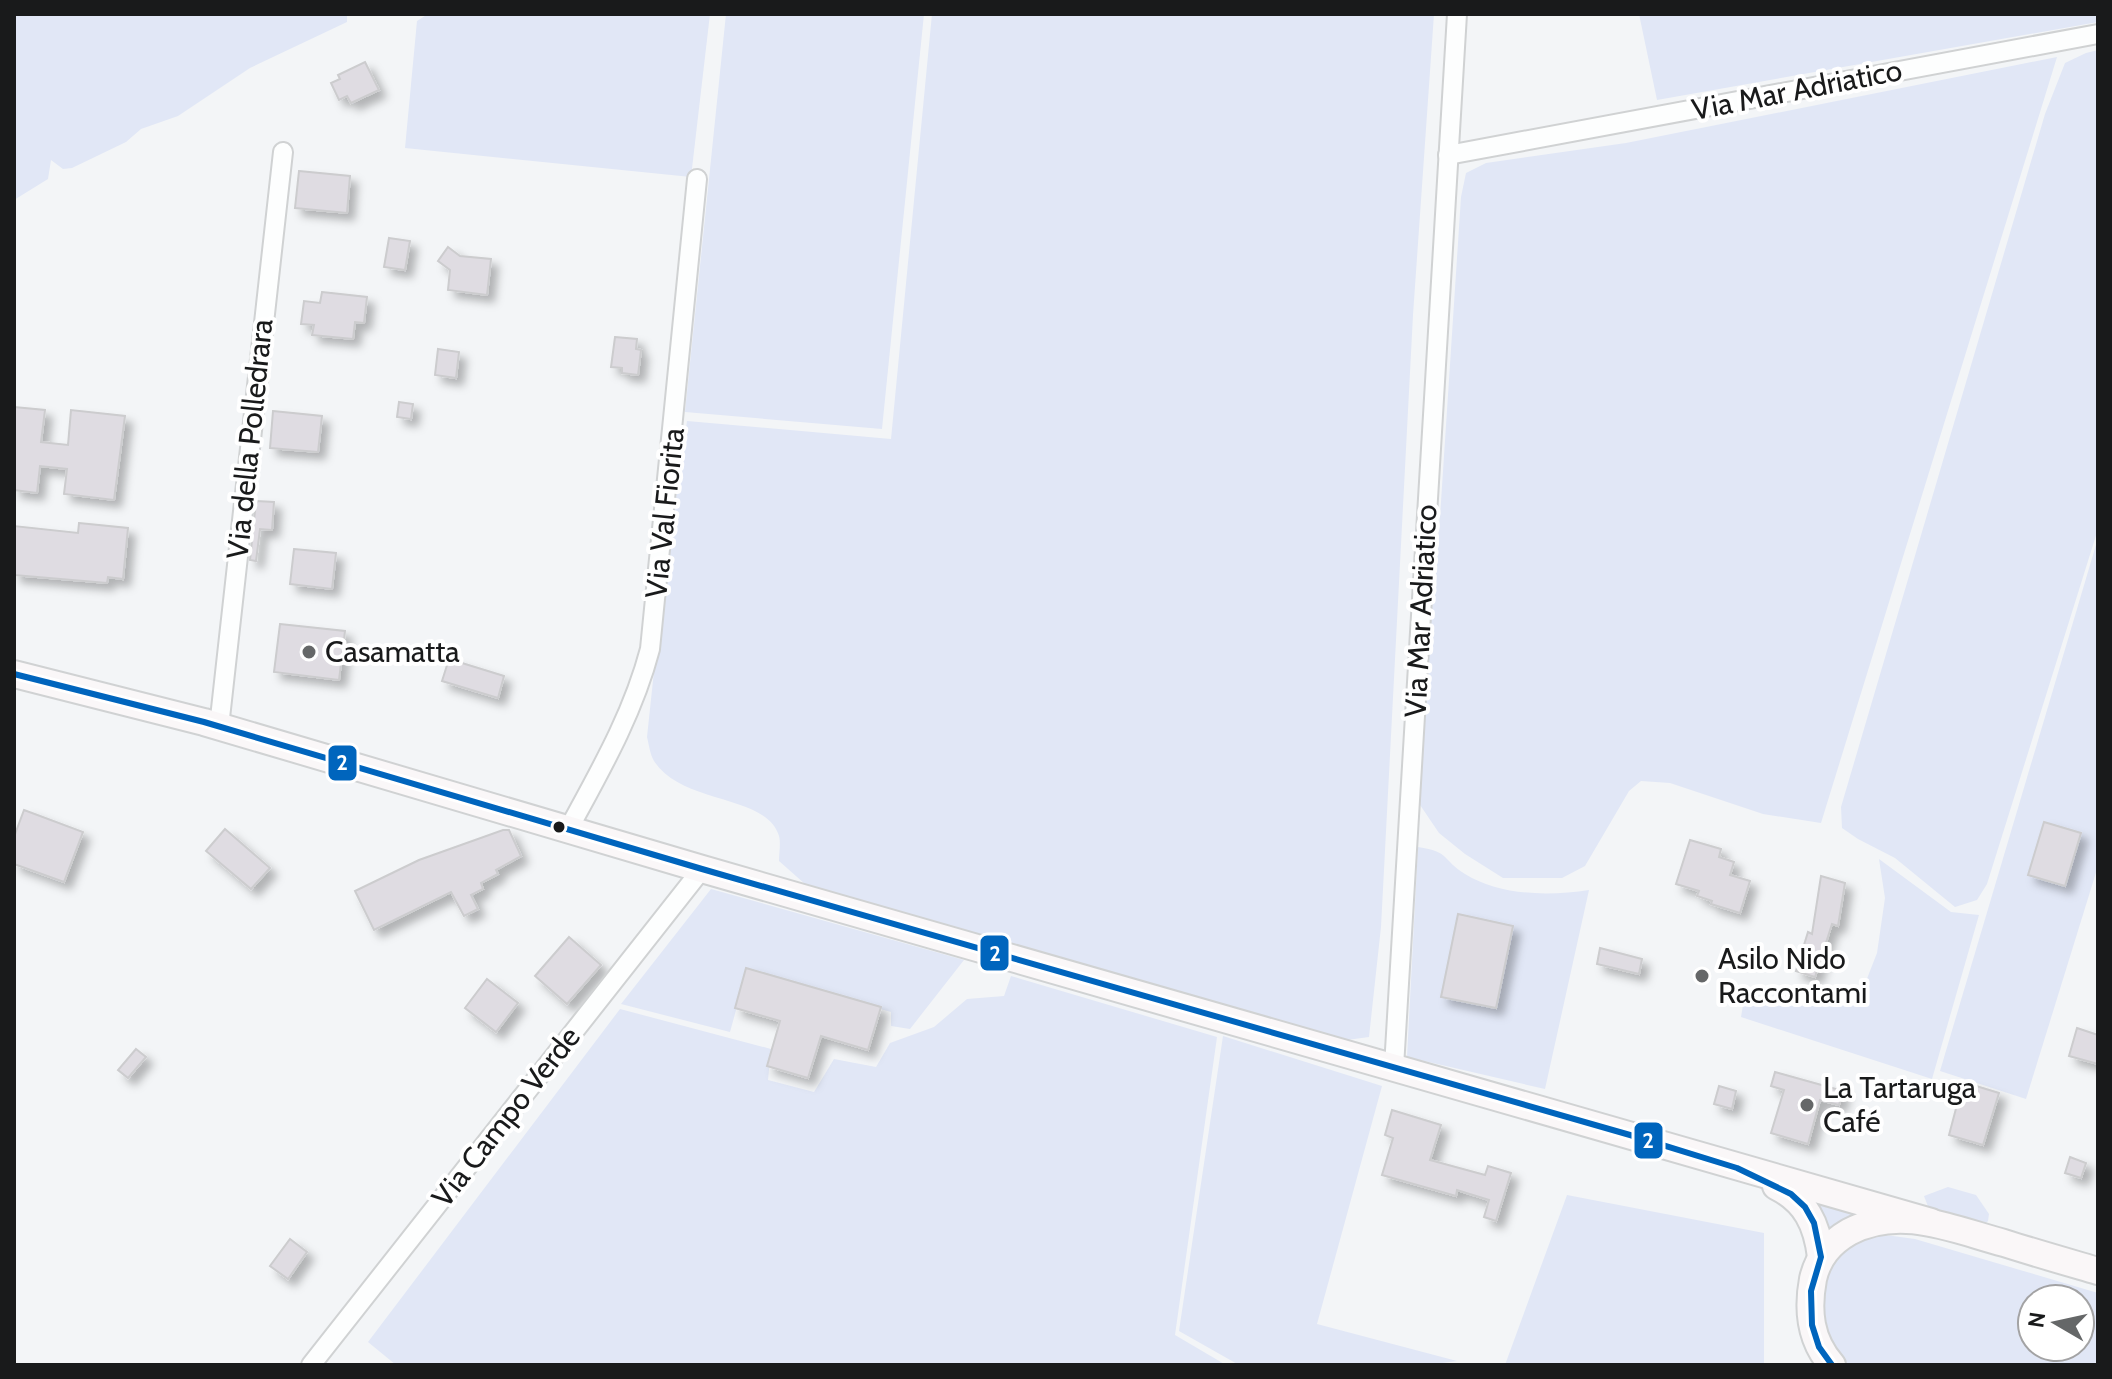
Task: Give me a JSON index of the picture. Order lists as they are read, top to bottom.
{
  "streets": {
    "street": [
      "Via Mar Adriatico",
      "Via della Polledrara",
      "Via Val Fiorita",
      "Via Campo Verde"
    ]
  },
  "places": ["Casamatta", "Asilo Nido Raccontami", "La Tartaruga Café"],
  "lines": ["transit line 2"],
  "north": "left"
}
